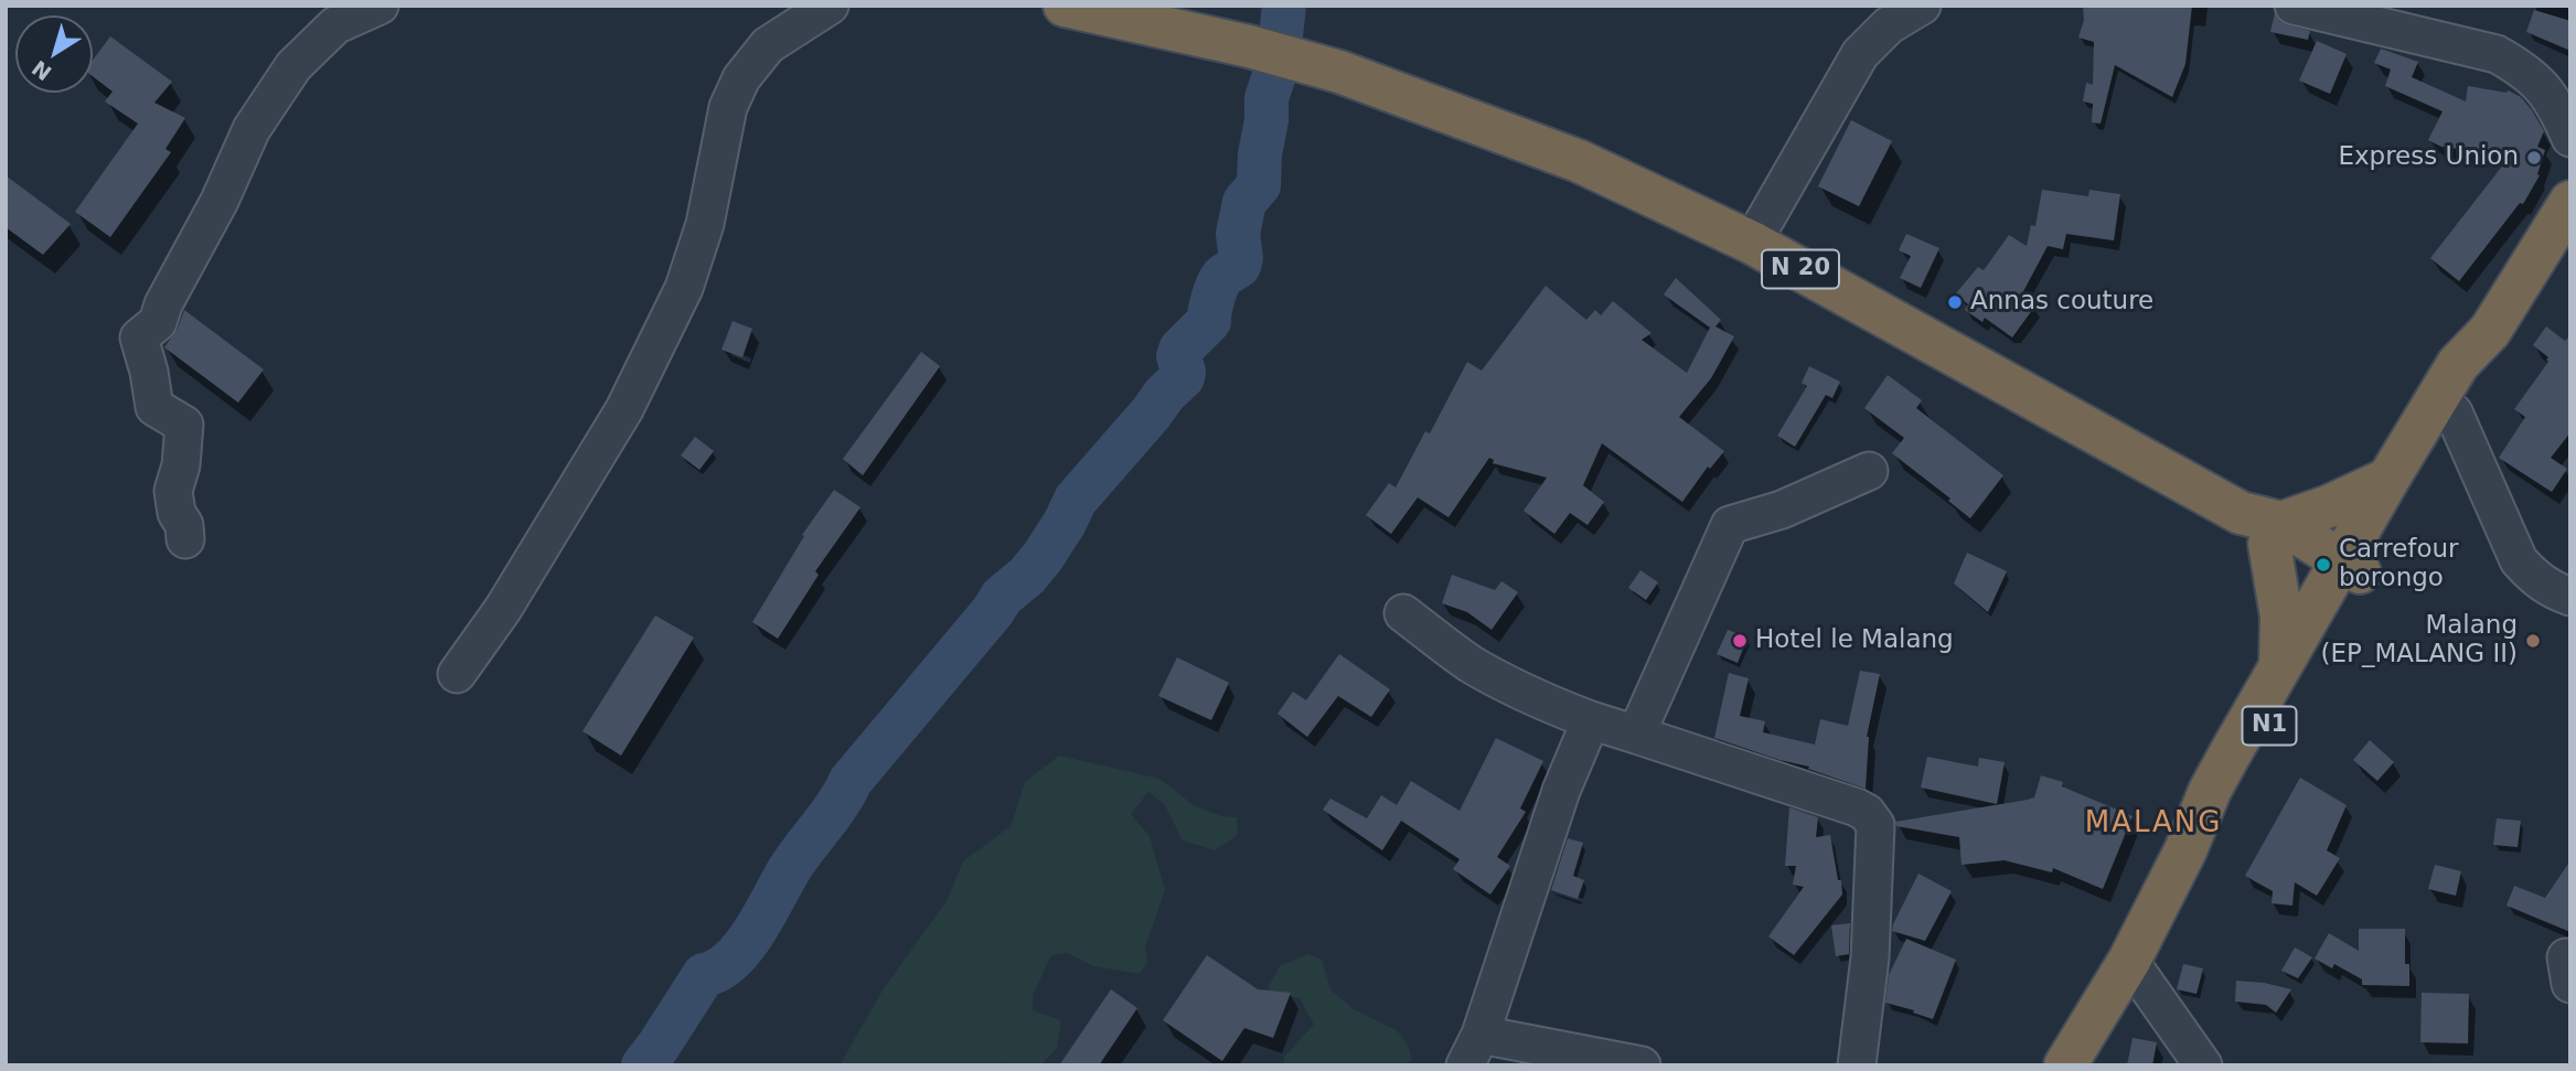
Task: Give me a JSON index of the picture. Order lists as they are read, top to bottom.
{
  "streets": {
    "highway": ["N 20", "N1"]
  },
  "crossings": [
    ["N 20", "N1"]
  ],
  "districts": ["MALANG"],
  "places": [
    "Express Union",
    "Annas couture",
    "Carrefour borongo",
    "Hotel le Malang",
    "Malang (EP_MALANG II)"
  ],
  "north": "bottom left"
}
